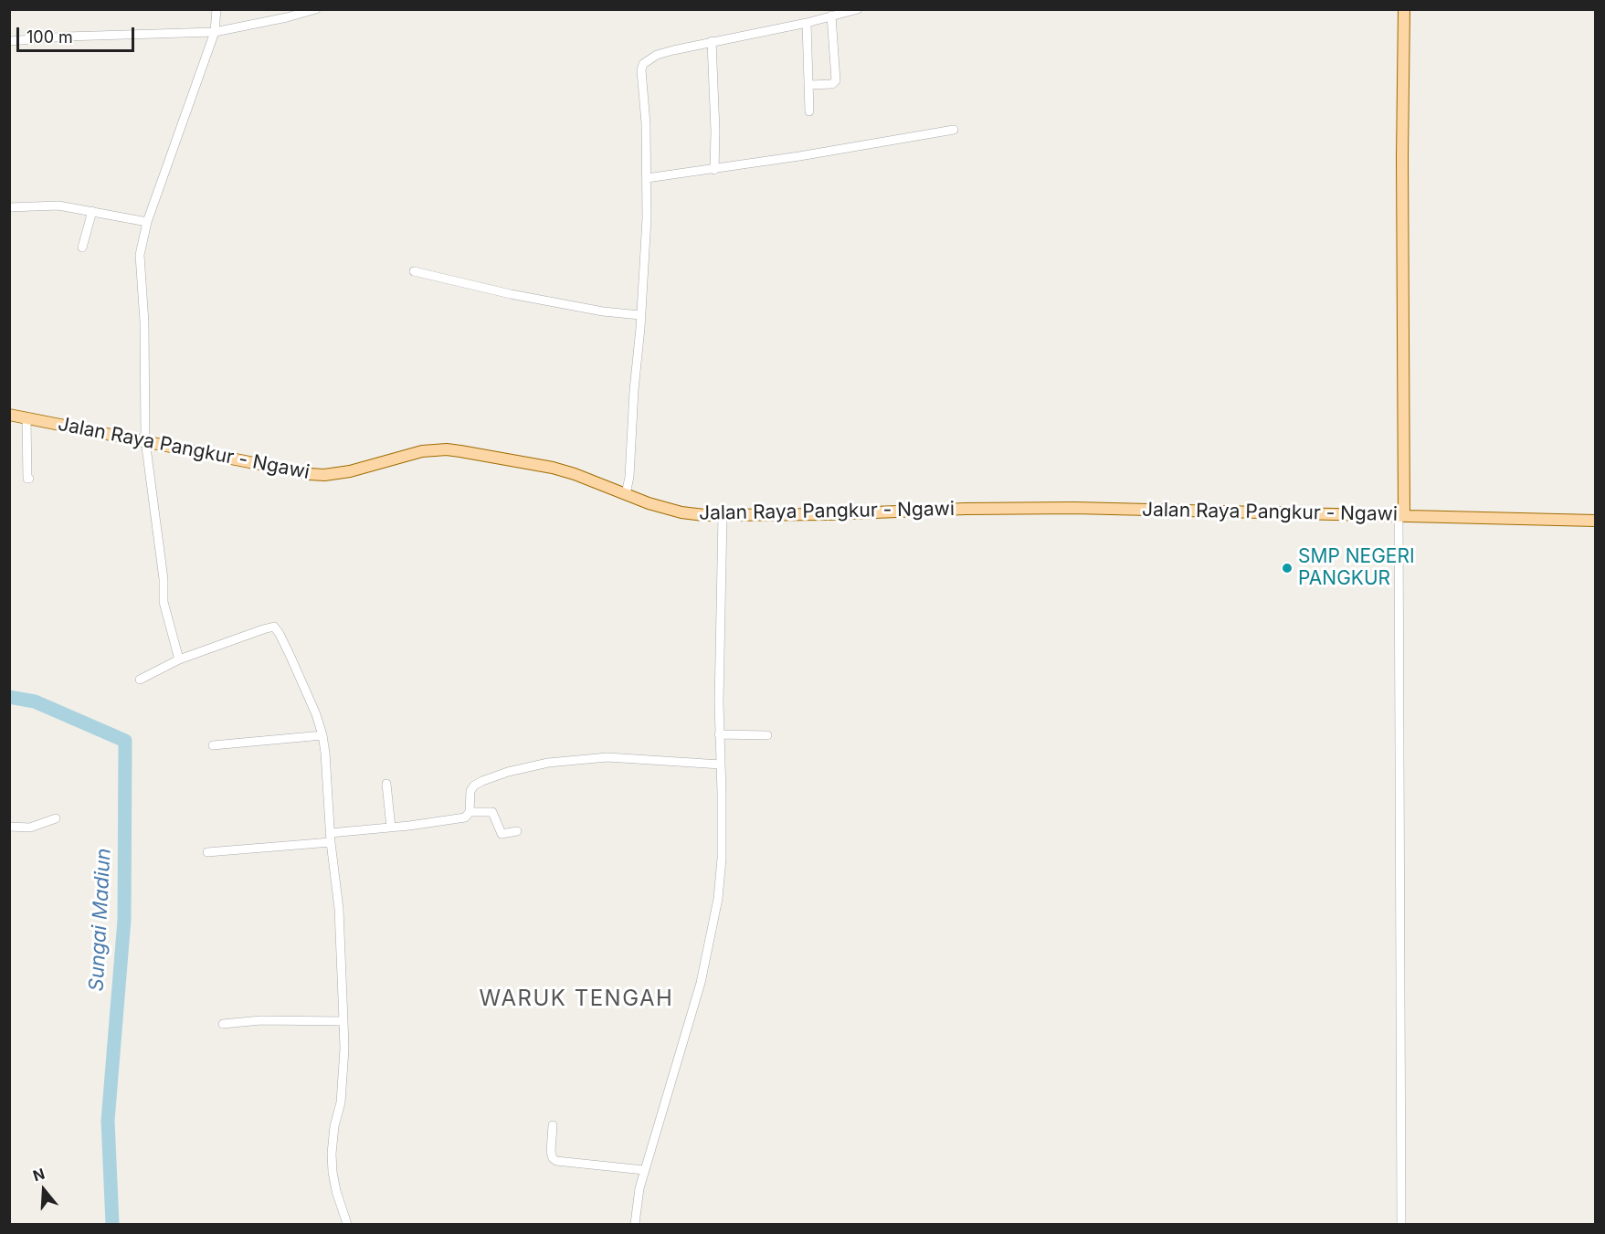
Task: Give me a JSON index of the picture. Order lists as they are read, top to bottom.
{
  "streets": {
    "main road": ["Jalan Raya Pangkur - Ngawi"]
  },
  "districts": ["WARUK TENGAH"],
  "water": ["Sungai Madiun"],
  "places": ["SMP NEGERI PANGKUR"],
  "scale_bar": "100 m",
  "north": "top"
}
